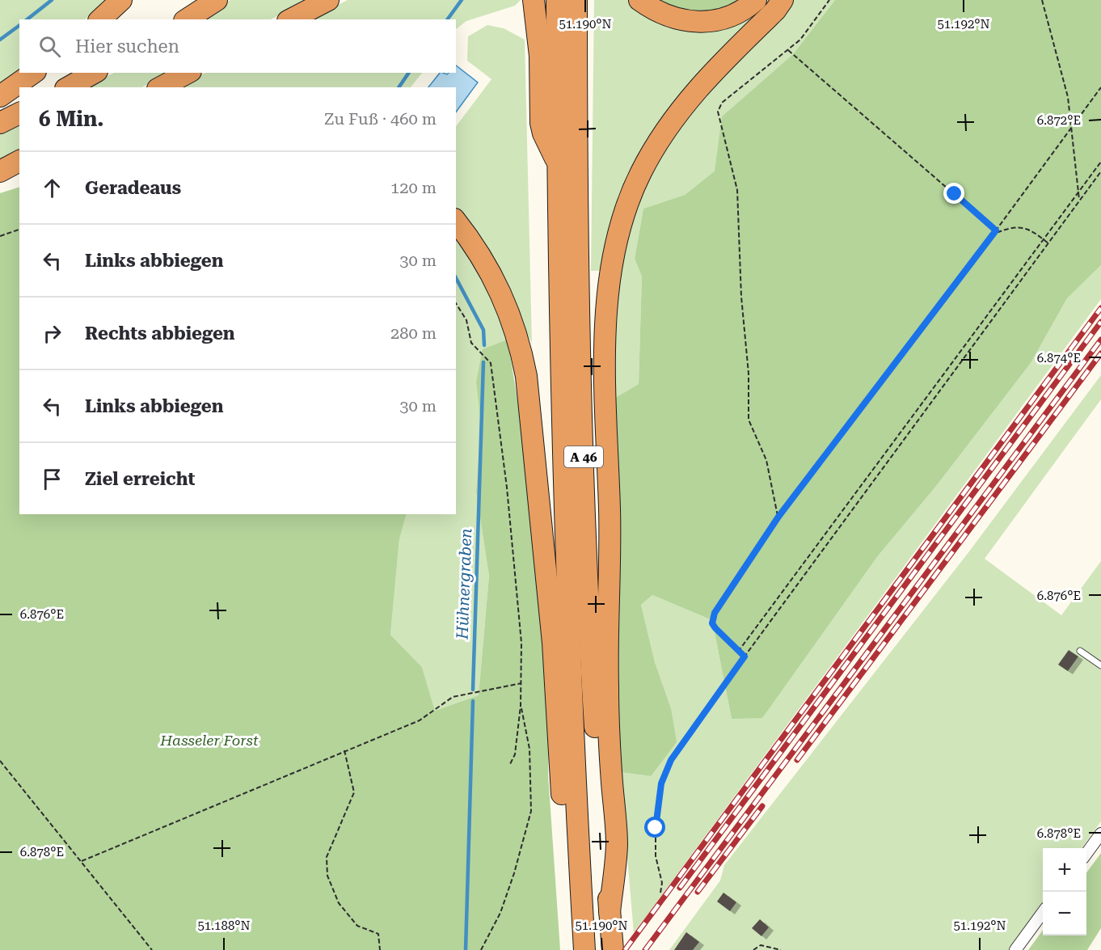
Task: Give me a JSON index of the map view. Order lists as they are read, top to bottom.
{
  "streets": {
    "highway": ["A 46"]
  },
  "water": ["Hühnergraben"],
  "parks": ["Hasseler Forst"],
  "page": {
    "search": "Hier suchen",
    "heading": ["6 Min.", "Zu Fuß · 460 m"],
    "list": [
      ["Geradeaus", "120 m"],
      ["Links abbiegen", "30 m"],
      ["Rechts abbiegen", "280 m"],
      ["Links abbiegen", "30 m"],
      "Ziel erreicht"
    ],
    "map_buttons": ["+", "−"]
  },
  "coordinates": [
    "51.190°N",
    "51.192°N",
    "6.872°E",
    "6.874°E",
    "6.876°E",
    "6.878°E",
    "51.188°N"
  ]
}
